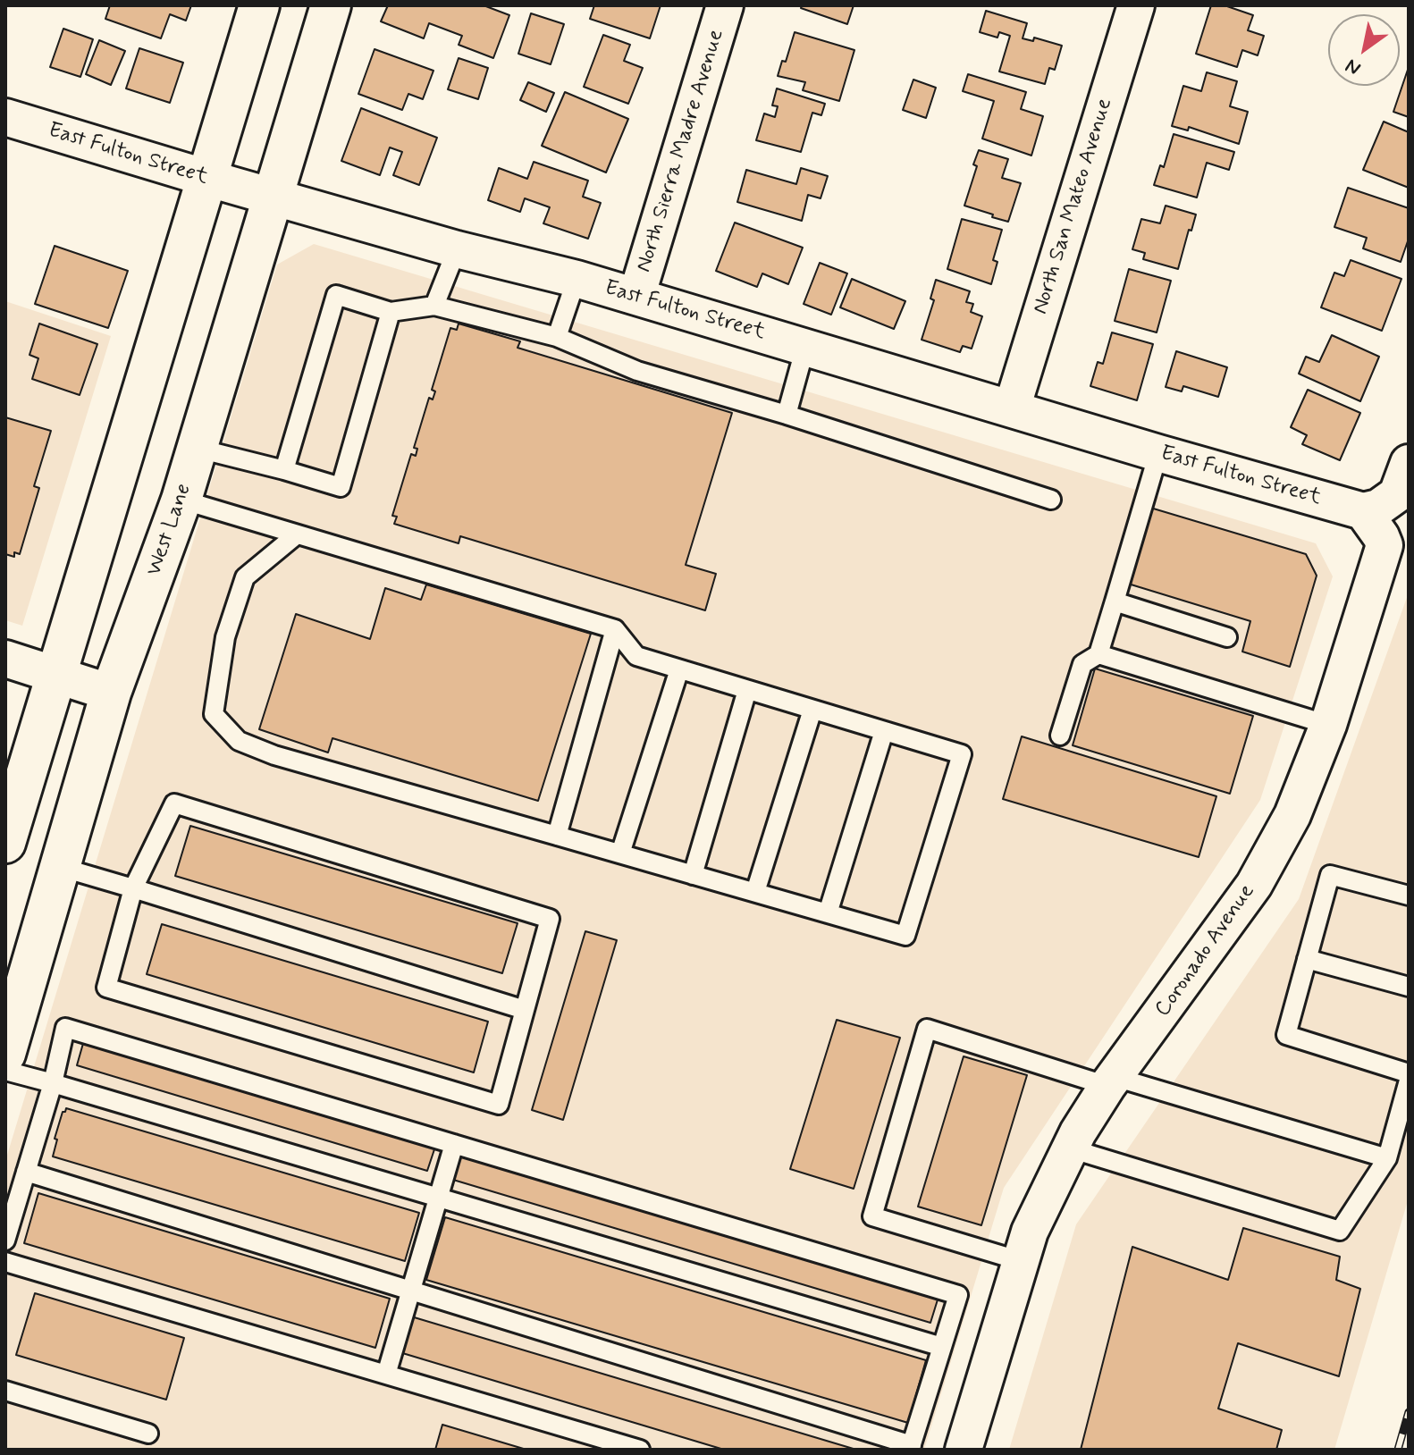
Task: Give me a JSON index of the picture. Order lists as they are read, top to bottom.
{
  "streets": {
    "main road": ["West Lane"],
    "street": [
      "North Sierra Madre Avenue",
      "East Fulton Street",
      "North San Mateo Avenue",
      "Coronado Avenue"
    ]
  },
  "crossings": [
    ["North Sierra Madre Avenue", "East Fulton Street"],
    ["East Fulton Street", "North San Mateo Avenue"],
    ["East Fulton Street", "West Lane"],
    ["East Fulton Street", "Coronado Avenue"]
  ],
  "north": "bottom left"
}
